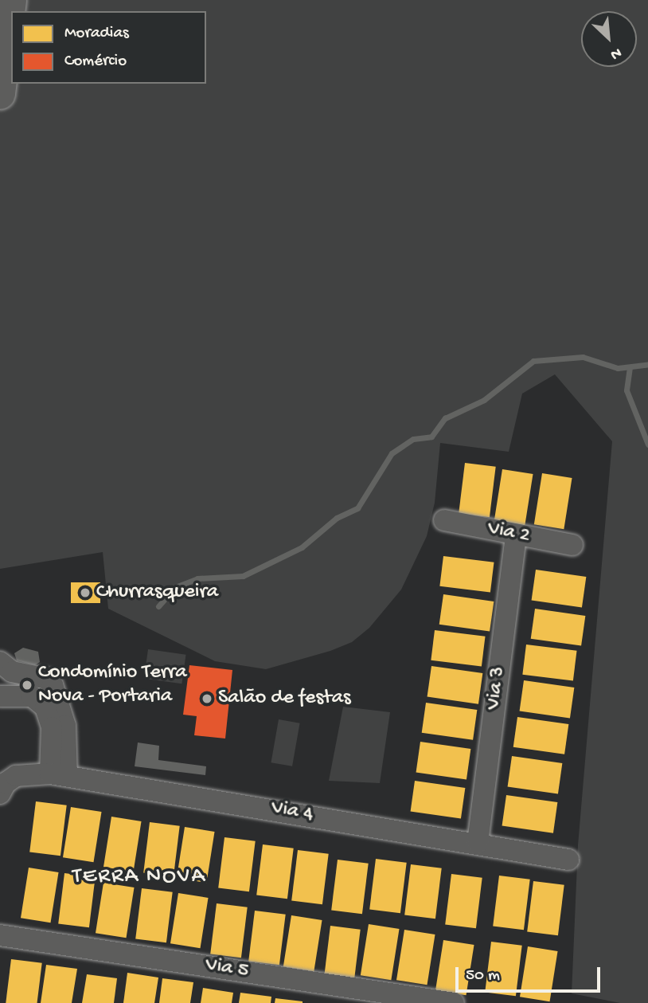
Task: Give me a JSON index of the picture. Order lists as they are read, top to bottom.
{
  "streets": {
    "street": [
      "Via 2",
      "Via 3",
      "Via 4",
      "Via 5"
    ]
  },
  "crossings": [
    ["Via 2", "Via 3"],
    ["Via 3", "Via 4"]
  ],
  "districts": ["TERRA NOVA"],
  "places": ["Churrasqueira", "Condomínio Terra Nova - Portaria", "Salão de festas"],
  "legend": ["Moradias", "Comércio"],
  "scale_bar": "50 m",
  "north": "bottom right"
}
